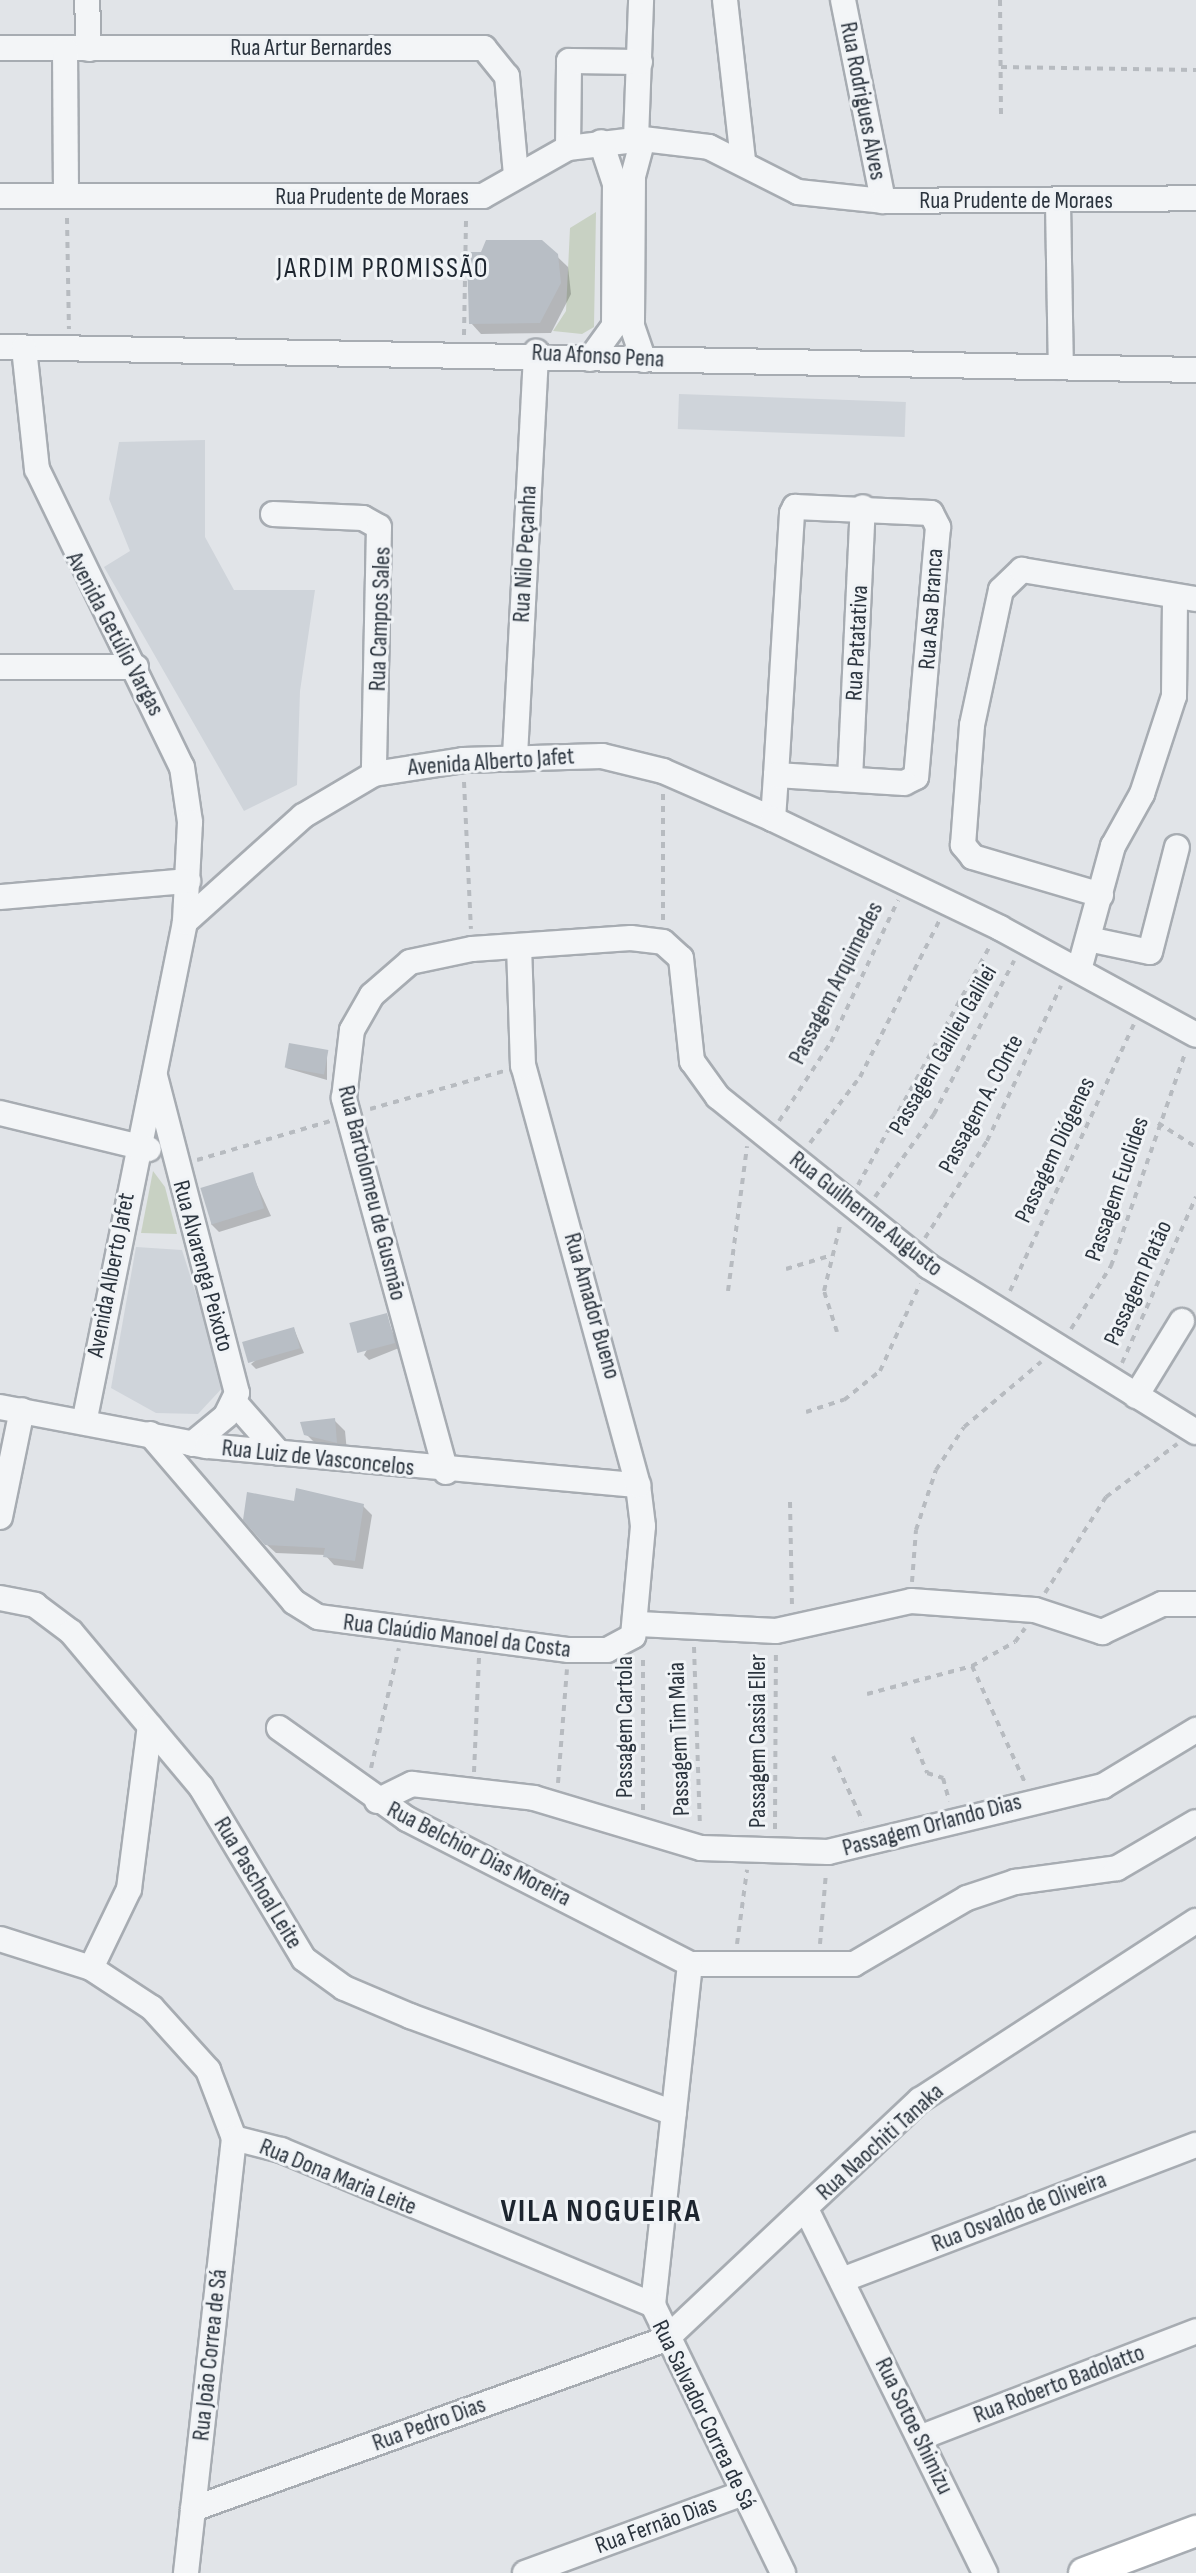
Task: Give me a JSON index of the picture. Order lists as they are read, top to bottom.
{
  "streets": {
    "street": [
      "Rua Artur Bernardes",
      "Rua Rodrigues Alves",
      "Rua Prudente de Moraes",
      "Rua Afonso Pena",
      "Rua Nilo Peçanha",
      "Rua Asa Branca",
      "Rua Campos Sales",
      "Avenida Getúlio Vargas",
      "Rua Patatativa",
      "Avenida Alberto Jafet",
      "Rua Bartolomeu de Gusmão",
      "Rua Guilherme Augusto",
      "Rua Alvarenga Peixoto",
      "Rua Amador Bueno",
      "Rua Luiz de Vasconcelos",
      "Rua Claúdio Manoel da Costa",
      "Passagem Orlando Dias",
      "Rua Belchior Dias Moreira",
      "Rua Paschoal Leite",
      "Rua Naochiti Tanaka",
      "Rua Dona Maria Leite",
      "Rua Osvaldo de Oliveira",
      "Rua João Correa de Sá",
      "Rua Roberto Badolatto",
      "Rua Salvador Correa de Sá",
      "Rua Pedro Dias",
      "Rua Sotoe Shimizu",
      "Rua Fernão Dias"
    ],
    "path": [
      "Passagem Arquimedes",
      "Passagem Galileu Galilei",
      "Passagem A. COnte",
      "Passagem Diógenes",
      "Passagem Euclides",
      "Passagem Platão",
      "Passagem Cartola",
      "Passagem Tim Maia",
      "Passagem Cassia Eller"
    ]
  },
  "crossings": [
    ["Rua Artur Bernardes", "Rua Prudente de Moraes"],
    ["Rua Rodrigues Alves", "Rua Prudente de Moraes"],
    ["Rua Afonso Pena", "Rua Nilo Peçanha"],
    ["Rua Afonso Pena", "Avenida Getúlio Vargas"],
    ["Rua Nilo Peçanha", "Avenida Alberto Jafet"],
    ["Rua Asa Branca", "Rua Patatativa"],
    ["Rua Asa Branca", "Avenida Alberto Jafet"],
    ["Rua Campos Sales", "Avenida Alberto Jafet"],
    ["Avenida Getúlio Vargas", "Avenida Alberto Jafet"],
    ["Avenida Alberto Jafet", "Passagem Arquimedes"],
    ["Avenida Alberto Jafet", "Passagem Galileu Galilei"],
    ["Avenida Alberto Jafet", "Passagem A. COnte"],
    ["Avenida Alberto Jafet", "Passagem Diógenes"],
    ["Avenida Alberto Jafet", "Passagem Euclides"],
    ["Avenida Alberto Jafet", "Rua Alvarenga Peixoto"],
    ["Avenida Alberto Jafet", "Rua Luiz de Vasconcelos"],
    ["Passagem Arquimedes", "Rua Guilherme Augusto"],
    ["Passagem Galileu Galilei", "Rua Guilherme Augusto"],
    ["Passagem A. COnte", "Rua Guilherme Augusto"],
    ["Passagem Diógenes", "Rua Guilherme Augusto"],
    ["Passagem Euclides", "Rua Guilherme Augusto"],
    ["Rua Bartolomeu de Gusmão", "Rua Guilherme Augusto"],
    ["Rua Bartolomeu de Gusmão", "Rua Amador Bueno"],
    ["Rua Bartolomeu de Gusmão", "Rua Luiz de Vasconcelos"],
    ["Rua Guilherme Augusto", "Passagem Platão"],
    ["Rua Amador Bueno", "Rua Luiz de Vasconcelos"],
    ["Rua Amador Bueno", "Rua Claúdio Manoel da Costa"],
    ["Rua Amador Bueno", "Passagem Cartola"],
    ["Rua Luiz de Vasconcelos", "Rua Claúdio Manoel da Costa"],
    ["Rua Claúdio Manoel da Costa", "Passagem Cartola"],
    ["Passagem Cartola", "Passagem Orlando Dias"],
    ["Passagem Tim Maia", "Passagem Orlando Dias"],
    ["Passagem Cassia Eller", "Passagem Orlando Dias"],
    ["Passagem Orlando Dias", "Rua Belchior Dias Moreira"],
    ["Rua Belchior Dias Moreira", "Rua Salvador Correa de Sá"],
    ["Rua Paschoal Leite", "Rua Salvador Correa de Sá"],
    ["Rua Naochiti Tanaka", "Rua Salvador Correa de Sá"],
    ["Rua Naochiti Tanaka", "Rua Pedro Dias"],
    ["Rua Naochiti Tanaka", "Rua Sotoe Shimizu"],
    ["Rua Dona Maria Leite", "Rua João Correa de Sá"],
    ["Rua Dona Maria Leite", "Rua Salvador Correa de Sá"],
    ["Rua Osvaldo de Oliveira", "Rua Sotoe Shimizu"],
    ["Rua João Correa de Sá", "Rua Pedro Dias"],
    ["Rua Roberto Badolatto", "Rua Sotoe Shimizu"],
    ["Rua Salvador Correa de Sá", "Rua Pedro Dias"],
    ["Rua Salvador Correa de Sá", "Rua Fernão Dias"]
  ],
  "districts": ["JARDIM PROMISSÃO", "VILA NOGUEIRA"]
}
